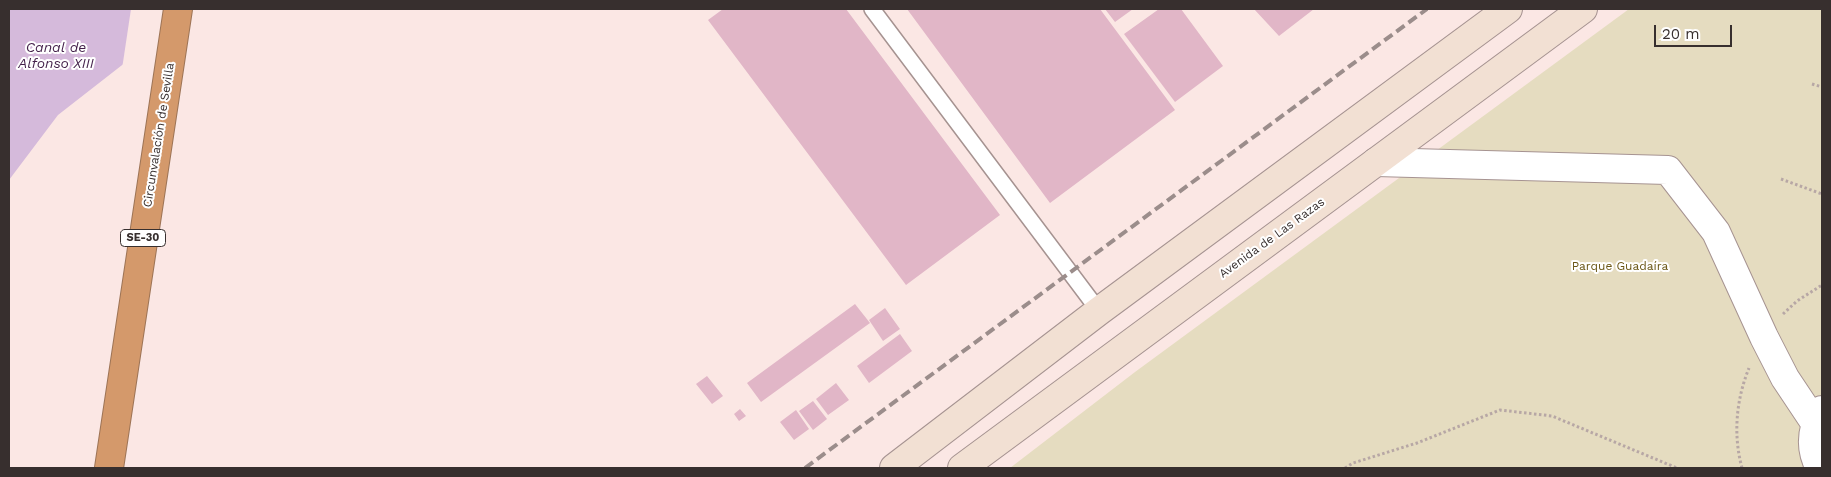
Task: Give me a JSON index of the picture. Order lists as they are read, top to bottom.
{
  "streets": {
    "highway": ["Circunvalación de Sevilla", "SE-30"],
    "main road": ["Avenida de Las Razas"]
  },
  "water": ["Canal de Alfonso XIII"],
  "parks": ["Parque Guadaíra"],
  "scale_bar": "20 m"
}
